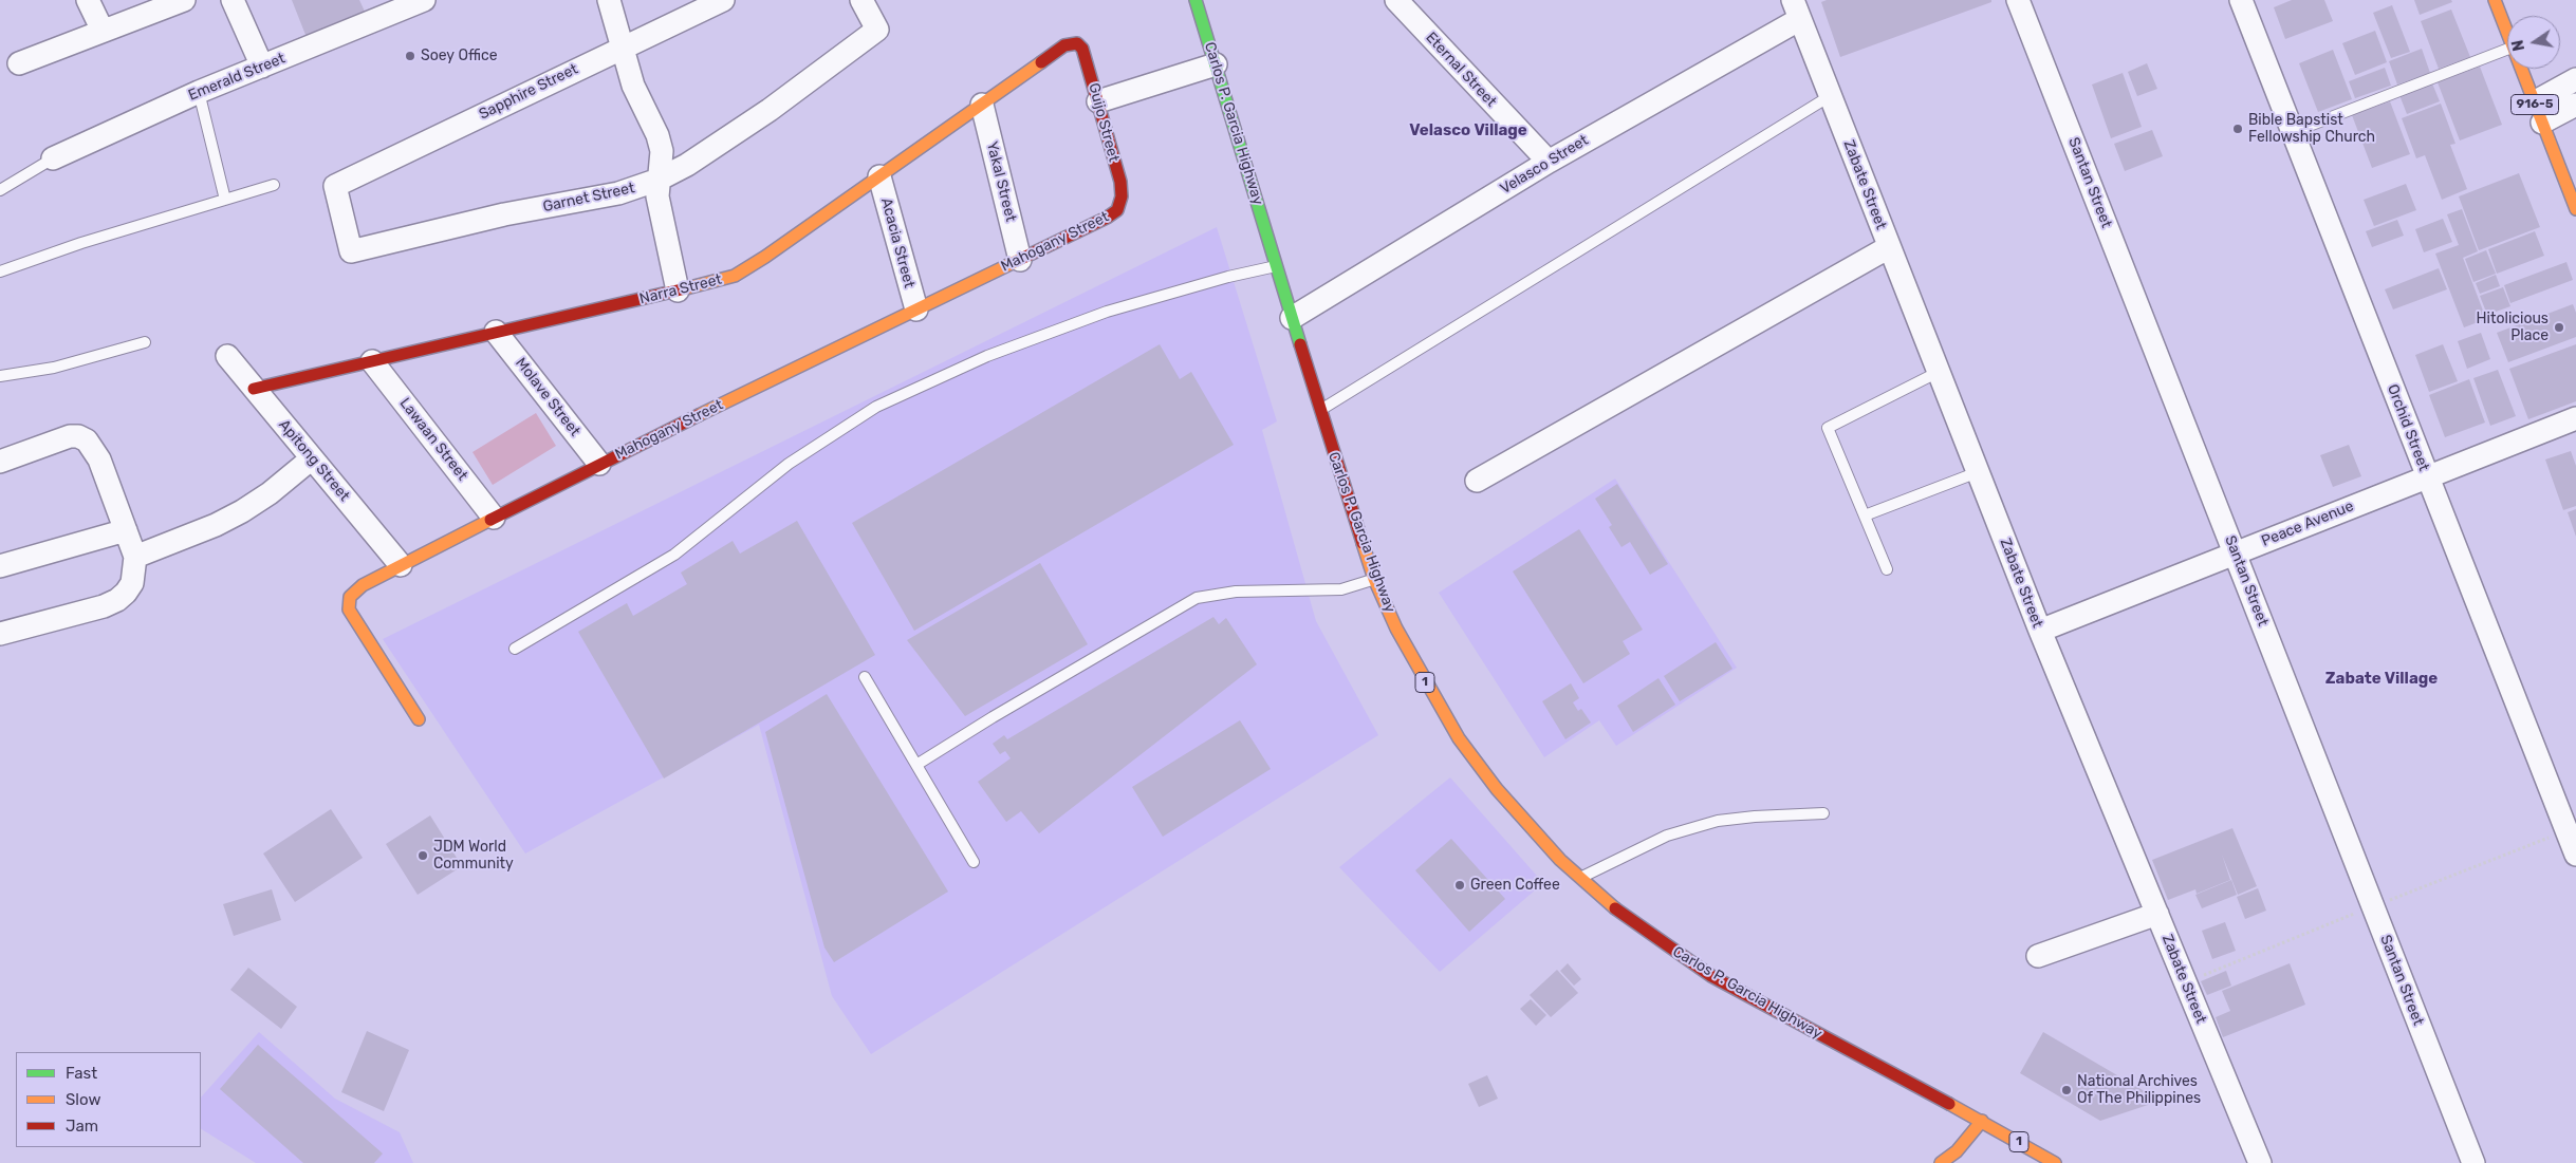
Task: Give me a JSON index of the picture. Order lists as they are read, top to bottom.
{
  "streets": {
    "main road": [
      "916-5",
      "Guijo Street",
      "Carlos P. Garcia Highway",
      "Mahogany Street",
      "Narra Street",
      "1"
    ],
    "street": [
      "Eternal Street",
      "Emerald Street",
      "Sapphire Street",
      "Velasco Street",
      "Yakal Street",
      "Santan Street",
      "Zabate Street",
      "Garnet Street",
      "Acacia Street",
      "Molave Street",
      "Orchid Street",
      "Lawaan Street",
      "Apitong Street",
      "Peace Avenue"
    ]
  },
  "crossings": [
    ["Eternal Street", "Velasco Street"],
    ["Sapphire Street", "Garnet Street"],
    ["Guijo Street", "Mahogany Street"],
    ["Guijo Street", "Narra Street"],
    ["Carlos P. Garcia Highway", "Velasco Street"],
    ["Velasco Street", "Zabate Street"],
    ["Yakal Street", "Mahogany Street"],
    ["Yakal Street", "Narra Street"],
    ["Santan Street", "Peace Avenue"],
    ["Zabate Street", "Peace Avenue"],
    ["Mahogany Street", "Acacia Street"],
    ["Mahogany Street", "Molave Street"],
    ["Mahogany Street", "Lawaan Street"],
    ["Mahogany Street", "Apitong Street"],
    ["Acacia Street", "Narra Street"],
    ["Narra Street", "Molave Street"],
    ["Narra Street", "Lawaan Street"],
    ["Narra Street", "Apitong Street"],
    ["Orchid Street", "Peace Avenue"]
  ],
  "districts": ["Velasco Village", "Zabate Village"],
  "places": [
    "Soey Office",
    "Bible Bapstist Fellowship Church",
    "Hitolicious Place",
    "JDM World Community",
    "Green Coffee",
    "National Archives Of The Philippines"
  ],
  "legend": ["Fast", "Slow", "Jam"],
  "north": "left"
}
